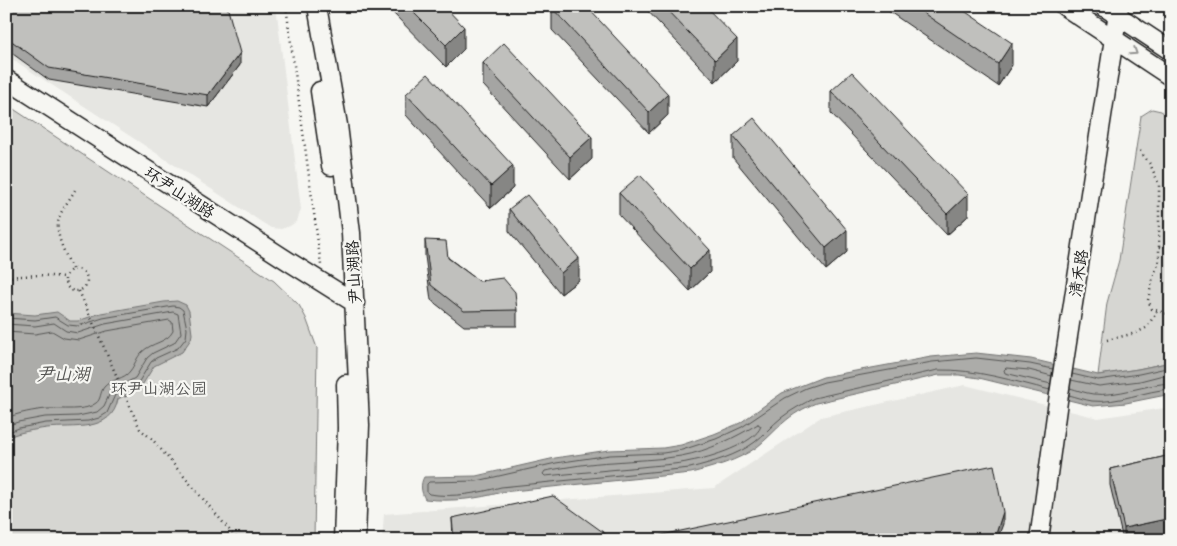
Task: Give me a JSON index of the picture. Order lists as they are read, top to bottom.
{
  "streets": {
    "main road": ["环尹山湖路", "尹山湖路", "清禾路"]
  },
  "crossings": [
    ["环尹山湖路", "尹山湖路"]
  ],
  "water": ["尹山湖"],
  "parks": ["环尹山湖公园"]
}
